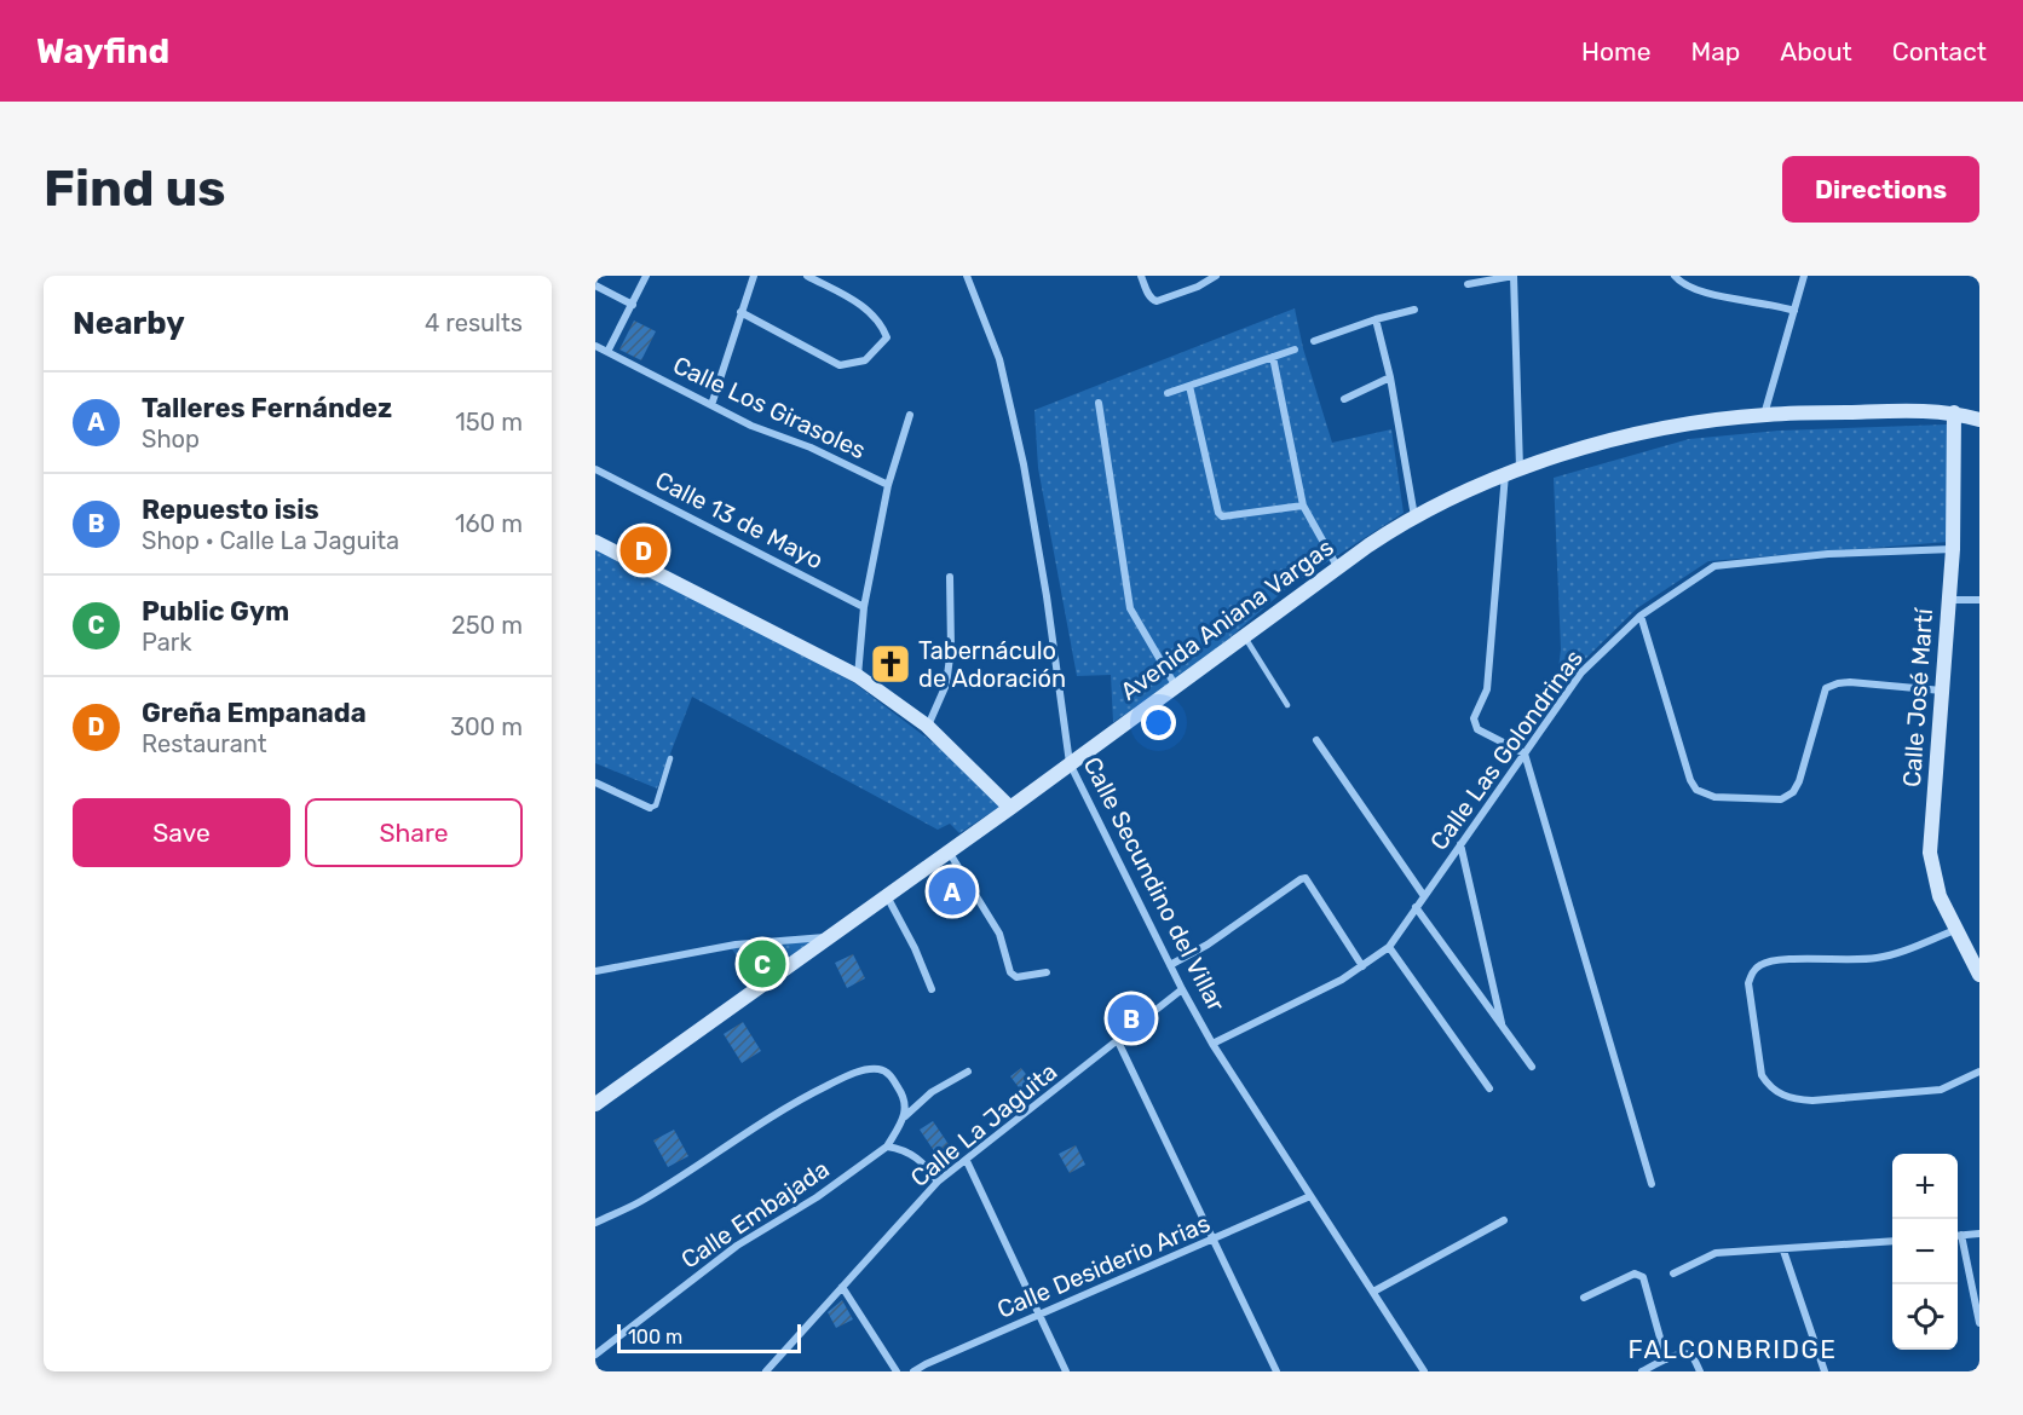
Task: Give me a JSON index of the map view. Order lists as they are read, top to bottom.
{
  "streets": {
    "main road": ["Avenida Aniana Vargas", "Calle José Martí"],
    "street": [
      "Calle Los Girasoles",
      "Calle 13 de Mayo",
      "Calle Las Golondrinas",
      "Calle Secundino del Villar",
      "Calle La Jaguita",
      "Calle Embajada",
      "Calle Desiderio Arias"
    ]
  },
  "crossings": [
    ["Avenida Aniana Vargas", "Calle José Martí"],
    ["Avenida Aniana Vargas", "Calle Secundino del Villar"],
    ["Calle José Martí", "Calle Las Golondrinas"],
    ["Calle Las Golondrinas", "Calle Secundino del Villar"],
    ["Calle Secundino del Villar", "Calle La Jaguita"],
    ["Calle Secundino del Villar", "Calle Desiderio Arias"]
  ],
  "districts": ["FALCONBRIDGE"],
  "places": {
    "church": ["Tabernáculo de Adoración"]
  },
  "scale_bar": "100 m",
  "page": {
    "header": "Wayfind",
    "nav": [
      "Home",
      "Map",
      "About",
      "Contact"
    ],
    "buttons": [
      "Directions",
      ["Save", "Share"]
    ],
    "title": "Find us",
    "heading": ["Nearby", "4 results"],
    "list": [
      {
        "mark": "A",
        "name": "Talleres Fernández",
        "note": "Shop",
        "value": "150 m"
      },
      {
        "mark": "B",
        "name": "Repuesto isis",
        "note": "Shop · Calle La Jaguita",
        "value": "160 m"
      },
      {
        "mark": "C",
        "name": "Public Gym",
        "note": "Park",
        "value": "250 m"
      },
      {
        "mark": "D",
        "name": "Greña Empanada",
        "note": "Restaurant",
        "value": "300 m"
      }
    ],
    "pins": [
      "D",
      "A",
      "C",
      "B"
    ],
    "map_buttons": ["+", "−"],
    "scale": "100 m"
  }
}
